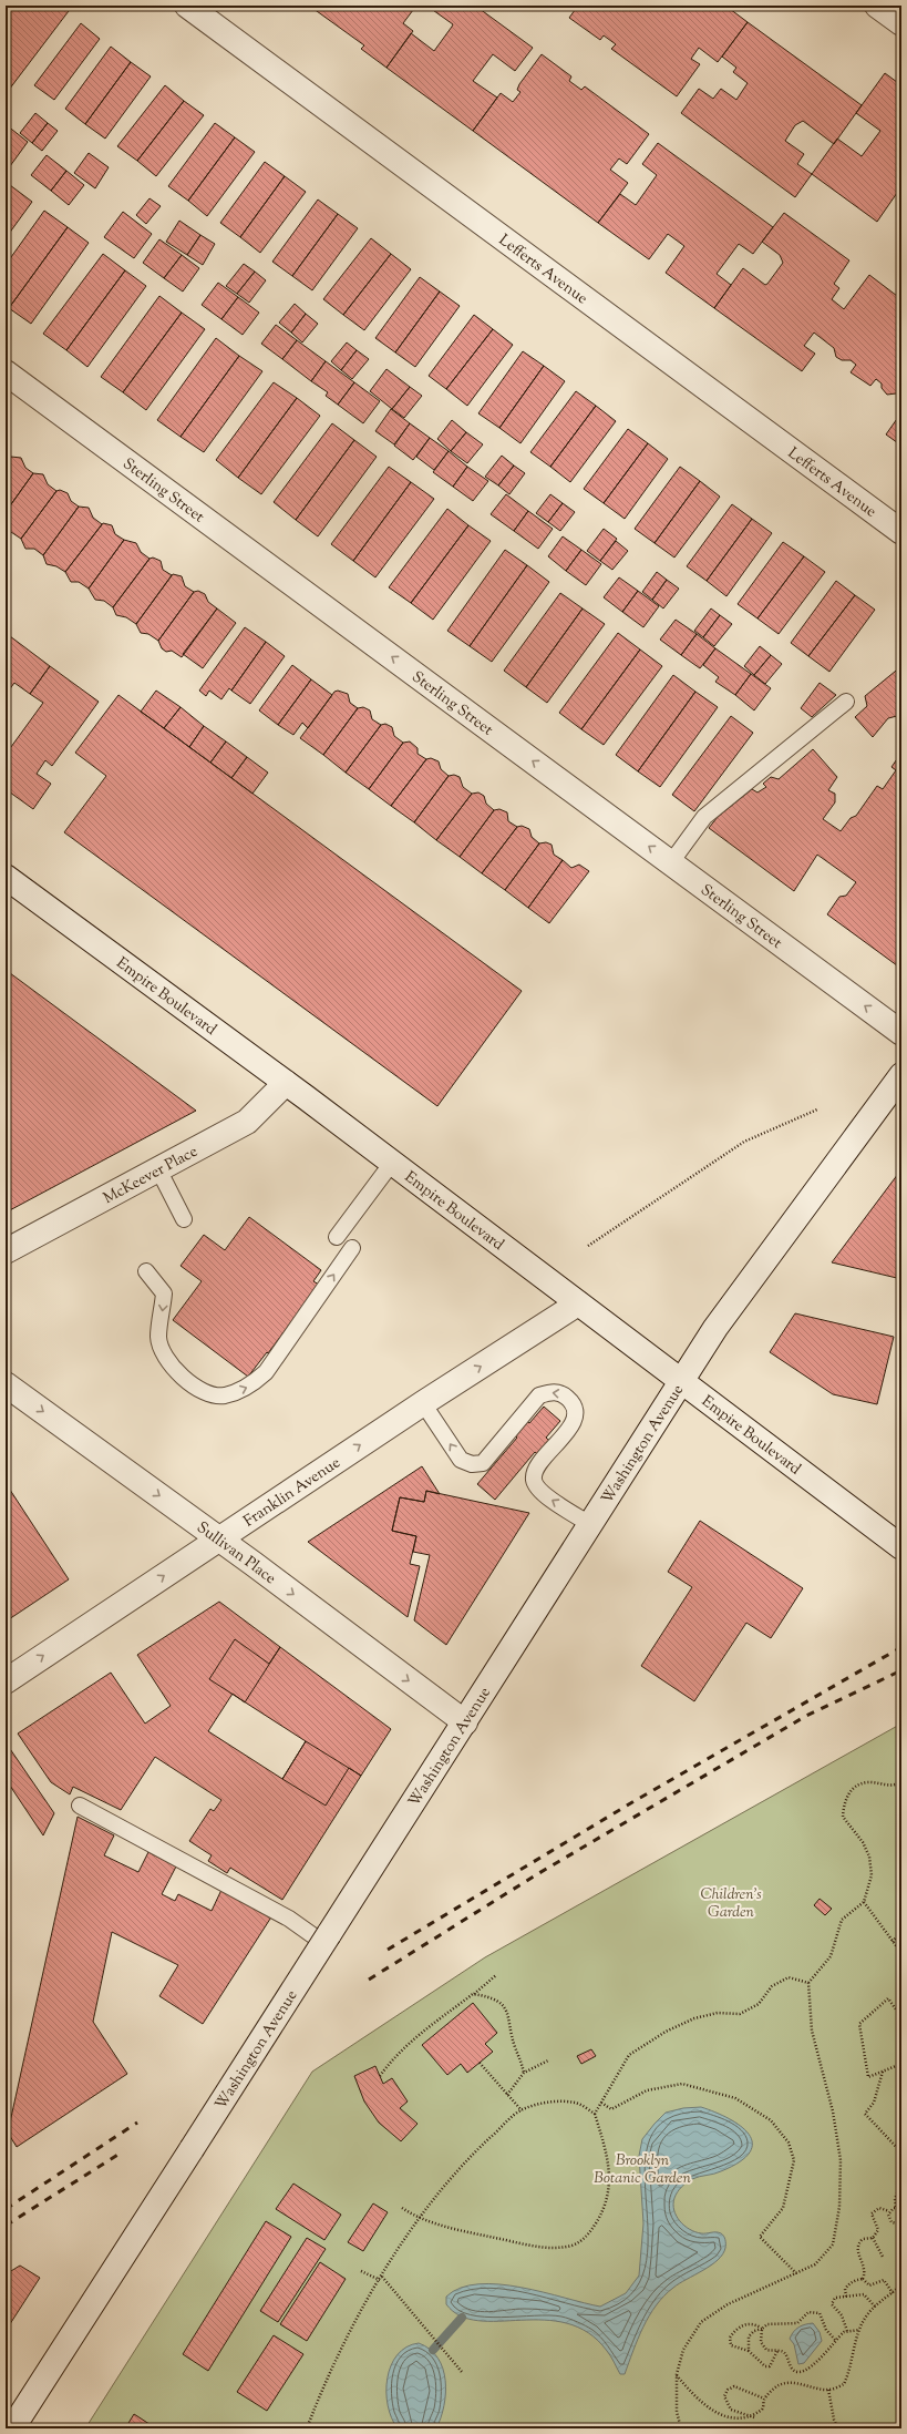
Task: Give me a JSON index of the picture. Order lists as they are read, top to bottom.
{
  "streets": {
    "street": [
      "Lefferts Avenue",
      "Sterling Street",
      "Empire Boulevard",
      "McKeever Place",
      "Washington Avenue",
      "Franklin Avenue",
      "Sullivan Place"
    ]
  },
  "crossings": [
    ["Empire Boulevard", "McKeever Place"],
    ["Empire Boulevard", "Washington Avenue"],
    ["Empire Boulevard", "Franklin Avenue"],
    ["Washington Avenue", "Sullivan Place"],
    ["Franklin Avenue", "Sullivan Place"]
  ],
  "one_way": ["Sterling Street", "Franklin Avenue", "Sullivan Place"],
  "parks": ["Children's Garden", "Brooklyn Botanic Garden"]
}
